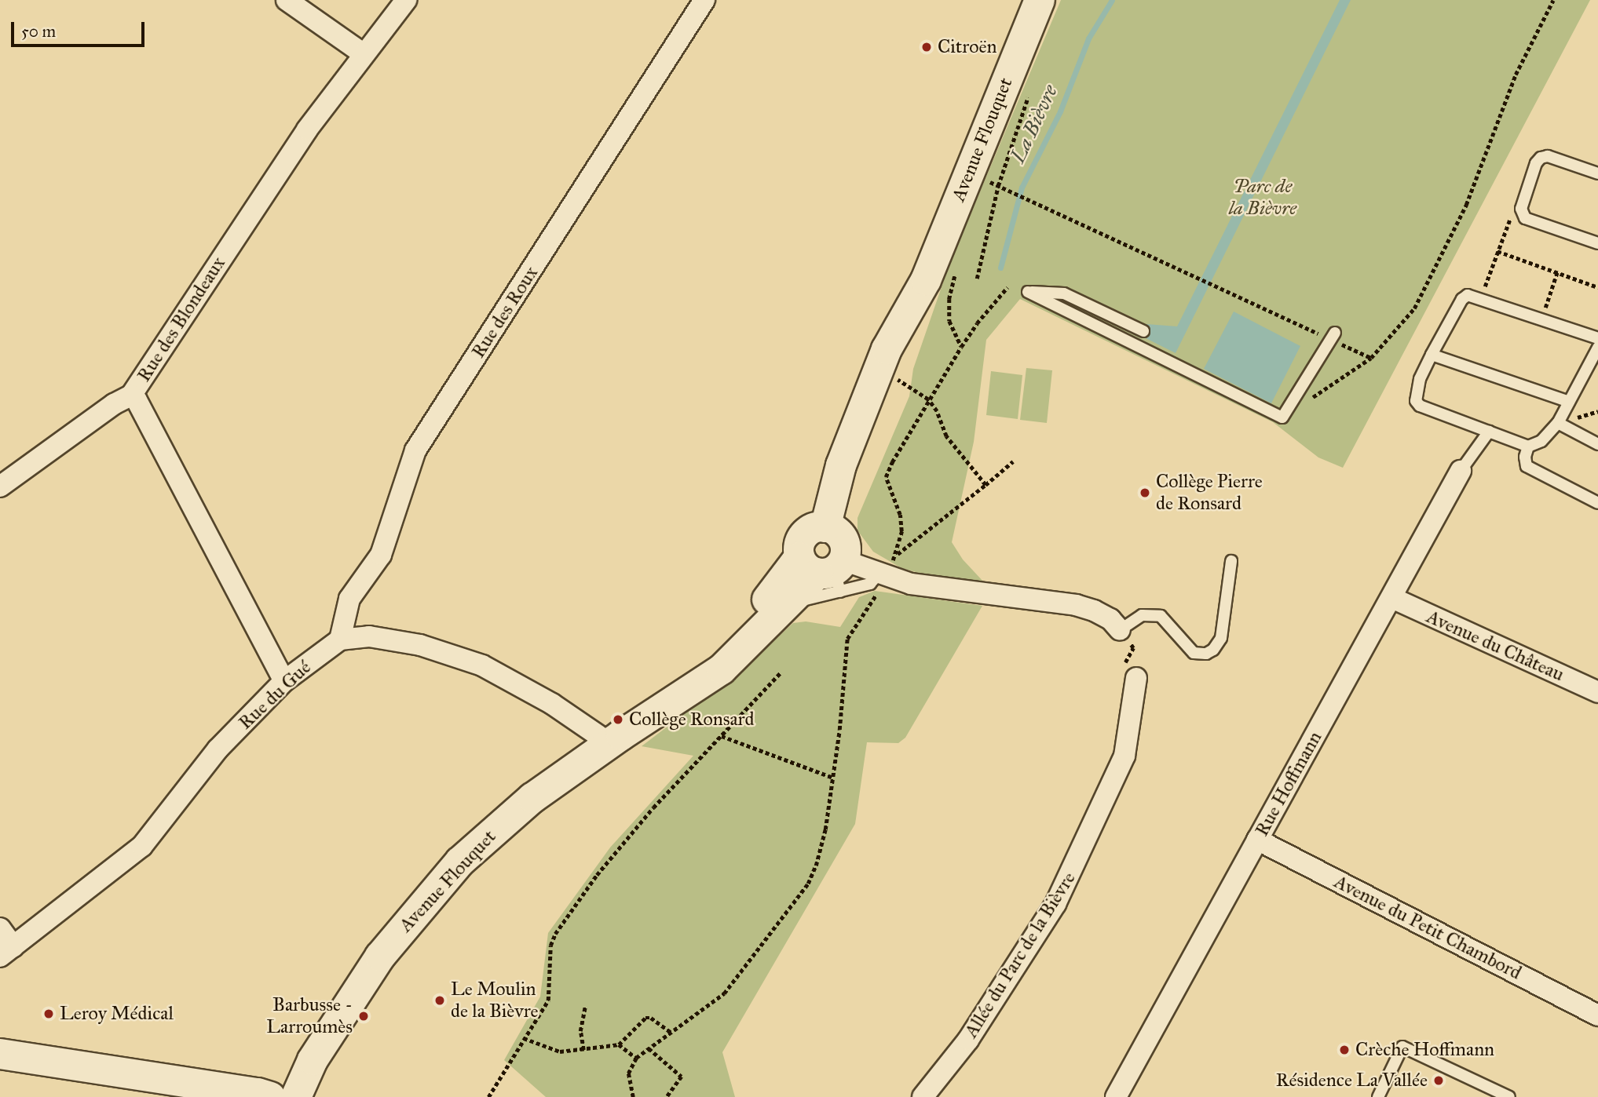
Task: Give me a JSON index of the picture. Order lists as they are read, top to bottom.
{
  "streets": {
    "main road": ["Avenue Flouquet"],
    "street": [
      "Rue des Roux",
      "Rue des Blondeaux",
      "Avenue du Château",
      "Rue du Gué",
      "Rue Hoffmann",
      "Avenue du Petit Chambord",
      "Allée du Parc de la Bièvre"
    ]
  },
  "crossings": [
    ["Rue des Roux", "Rue du Gué"],
    ["Rue des Blondeaux", "Rue du Gué"],
    ["Avenue du Château", "Rue Hoffmann"],
    ["Rue Hoffmann", "Avenue du Petit Chambord"]
  ],
  "water": ["La Bièvre"],
  "parks": ["Parc de la Bièvre"],
  "places": [
    "Citroën",
    "Collège Pierre de Ronsard",
    "Collège Ronsard",
    "Le Moulin de la Bièvre",
    "Leroy Médical",
    "Barbusse - Larroumès",
    "Crèche Hoffmann",
    "Résidence La Vallée"
  ],
  "scale_bar": "50 m"
}
